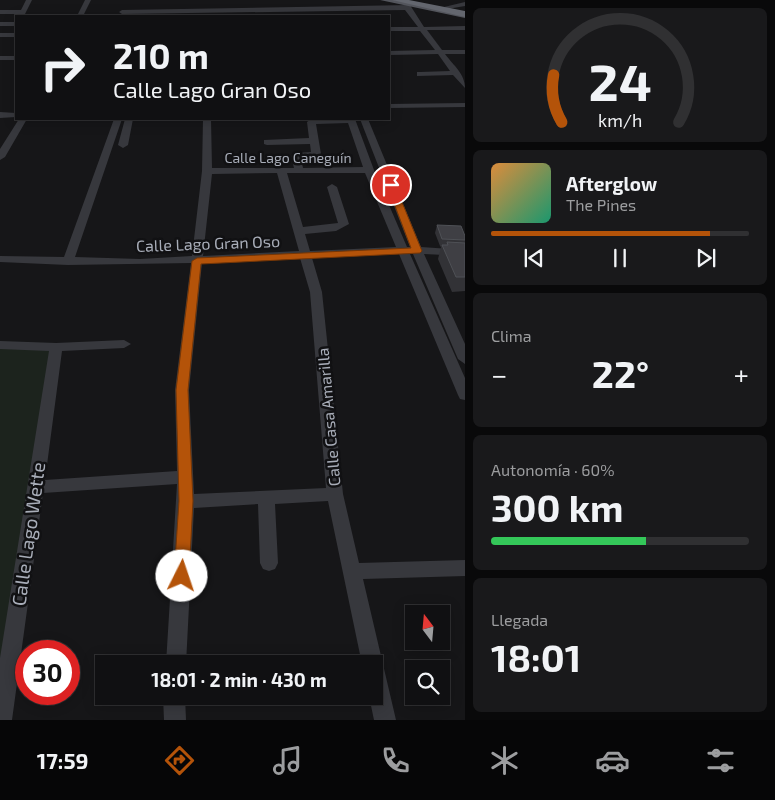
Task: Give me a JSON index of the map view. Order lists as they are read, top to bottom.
{
  "streets": {
    "street": [
      "Calle Lago Caneguín",
      "Calle Lago Gran Oso",
      "Calle Casa Amarilla",
      "Calle Lago Wette"
    ]
  },
  "crossings": [
    ["Calle Lago Caneguín", "Calle Casa Amarilla"],
    ["Calle Lago Gran Oso", "Calle Casa Amarilla"]
  ],
  "north": "top",
  "page": {
    "turn": ["210 m", "Calle Lago Gran Oso"],
    "song": ["Afterglow", "The Pines"],
    "tile": [
      "Clima",
      ["Autonomía · 60%", "300 km"],
      ["Llegada", "18:01"]
    ],
    "heat": ["−", "22°", "+"],
    "limit": "30",
    "trip": "18:01 · 2 min · 430 m",
    "tabs": "17:59",
    "gauge": ["24", "km/h"]
  }
}
